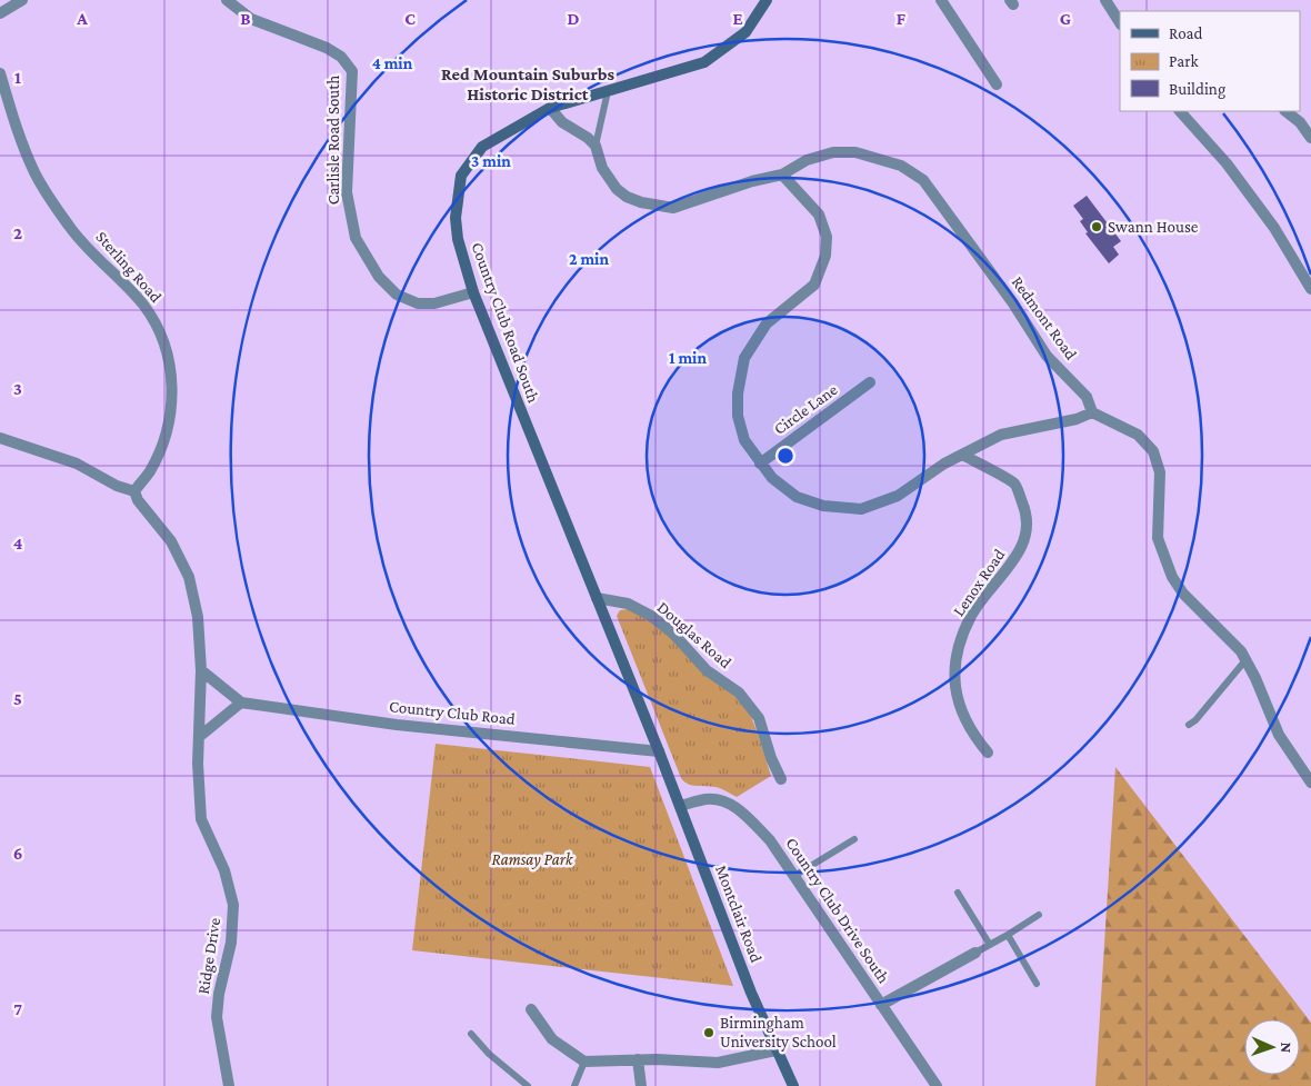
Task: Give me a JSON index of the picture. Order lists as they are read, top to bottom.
{
  "streets": {
    "main road": ["Country Club Road South", "Montclair Road"],
    "street": [
      "Carlisle Road South",
      "Sterling Road",
      "Redmont Road",
      "Circle Lane",
      "Lenox Road",
      "Douglas Road",
      "Country Club Road",
      "Country Club Drive South",
      "Ridge Drive"
    ]
  },
  "crossings": [
    ["Carlisle Road South", "Country Club Road South"],
    ["Sterling Road", "Ridge Drive"],
    ["Country Club Road South", "Douglas Road"],
    ["Country Club Road South", "Country Club Road"],
    ["Country Club Road South", "Montclair Road"],
    ["Country Club Road", "Montclair Road"],
    ["Country Club Drive South", "Montclair Road"]
  ],
  "districts": ["Red Mountain Suburbs Historic District"],
  "parks": ["Ramsay Park"],
  "places": ["Swann House", "Birmingham University School"],
  "legend": ["Road", "Park", "Building"],
  "north": "right",
  "grid": {
    "columns": [
      "A",
      "B",
      "C",
      "D",
      "E",
      "F",
      "G"
    ],
    "rows": [
      "1",
      "2",
      "3",
      "4",
      "5",
      "6",
      "7"
    ]
  },
  "rings": [
    "4 min",
    "3 min",
    "2 min",
    "1 min"
  ]
}
